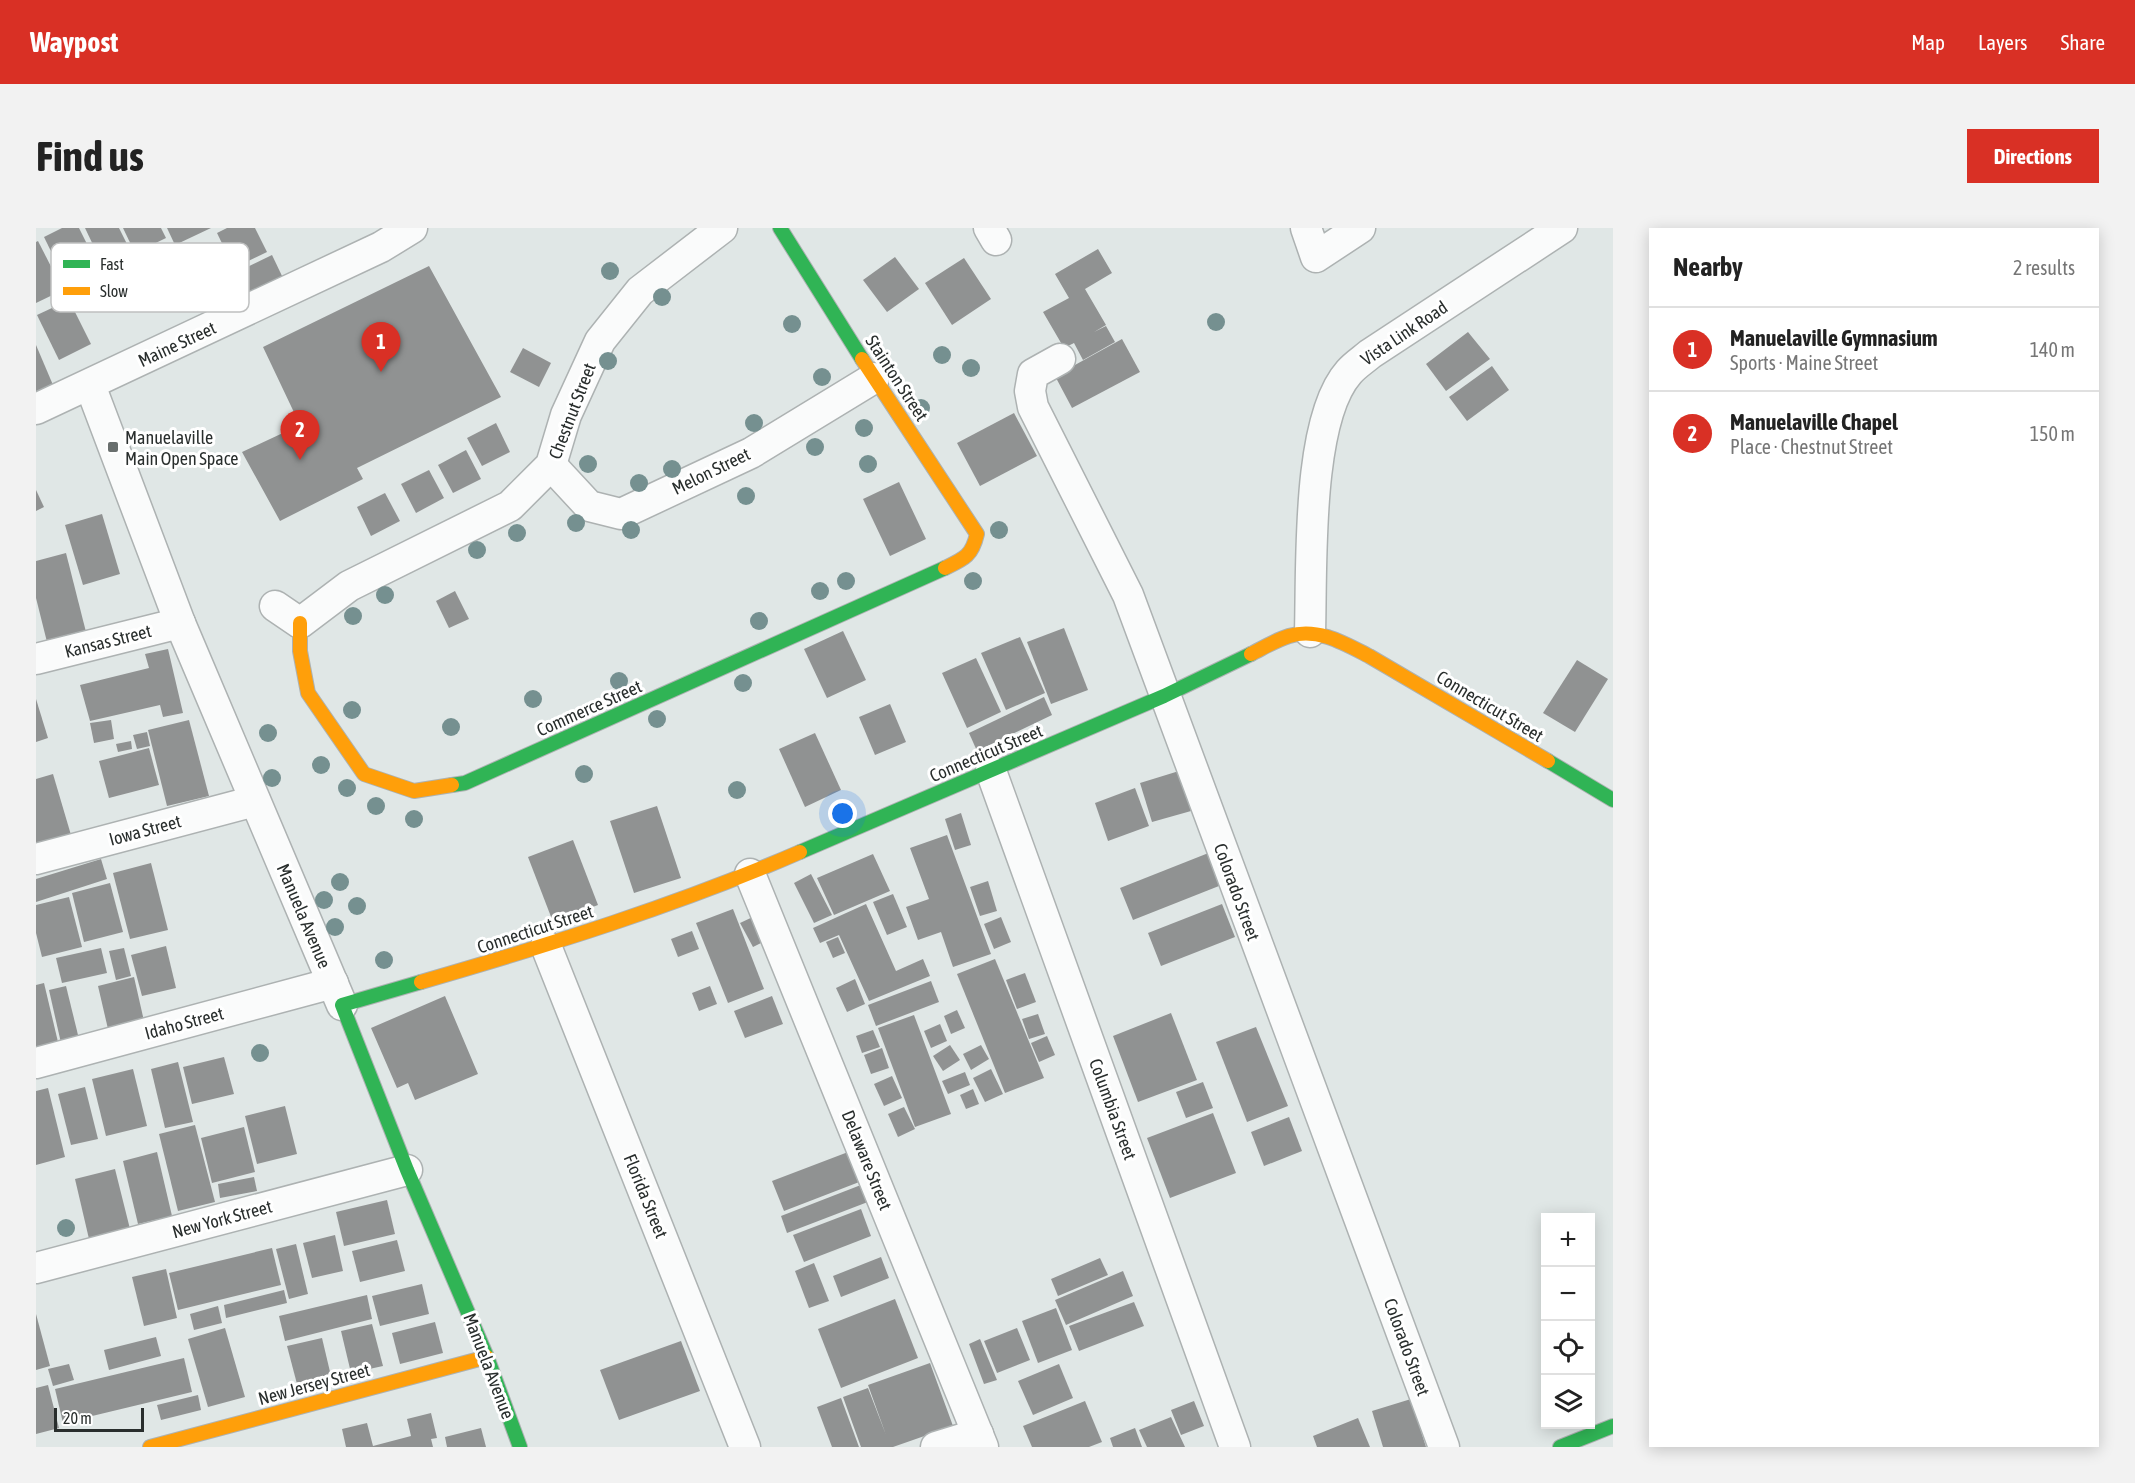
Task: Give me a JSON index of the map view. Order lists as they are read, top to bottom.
{
  "streets": {
    "street": [
      "Vista Link Road",
      "Maine Street",
      "Stainton Street",
      "Chestnut Street",
      "Melon Street",
      "Kansas Street",
      "Connecticut Street",
      "Commerce Street",
      "Iowa Street",
      "Colorado Street",
      "Manuela Avenue",
      "Idaho Street",
      "Columbia Street",
      "Delaware Street",
      "Florida Street",
      "New York Street",
      "New Jersey Street"
    ]
  },
  "crossings": [
    ["Vista Link Road", "Connecticut Street"],
    ["Maine Street", "Manuela Avenue"],
    ["Stainton Street", "Melon Street"],
    ["Stainton Street", "Commerce Street"],
    ["Chestnut Street", "Melon Street"],
    ["Chestnut Street", "Commerce Street"],
    ["Kansas Street", "Manuela Avenue"],
    ["Connecticut Street", "Colorado Street"],
    ["Connecticut Street", "Manuela Avenue"],
    ["Connecticut Street", "Idaho Street"],
    ["Connecticut Street", "Columbia Street"],
    ["Connecticut Street", "Delaware Street"],
    ["Connecticut Street", "Florida Street"],
    ["Iowa Street", "Manuela Avenue"],
    ["Manuela Avenue", "Idaho Street"],
    ["Manuela Avenue", "New York Street"],
    ["Manuela Avenue", "New Jersey Street"]
  ],
  "places": {
    "transit": ["Manuelaville Main Open Space"]
  },
  "legend": ["Fast", "Slow"],
  "scale_bar": "20 m",
  "page": {
    "header": "Waypost",
    "nav": ["Map", "Layers", "Share"],
    "buttons": "Directions",
    "title": "Find us",
    "heading": ["Nearby", "2 results"],
    "list": [
      {
        "mark": "1",
        "name": "Manuelaville Gymnasium",
        "note": "Sports · Maine Street",
        "value": "140 m"
      },
      {
        "mark": "2",
        "name": "Manuelaville Chapel",
        "note": "Place · Chestnut Street",
        "value": "150 m"
      }
    ],
    "pins": ["1", "2"],
    "map_buttons": ["+", "−"],
    "scale": "20 m"
  }
}
